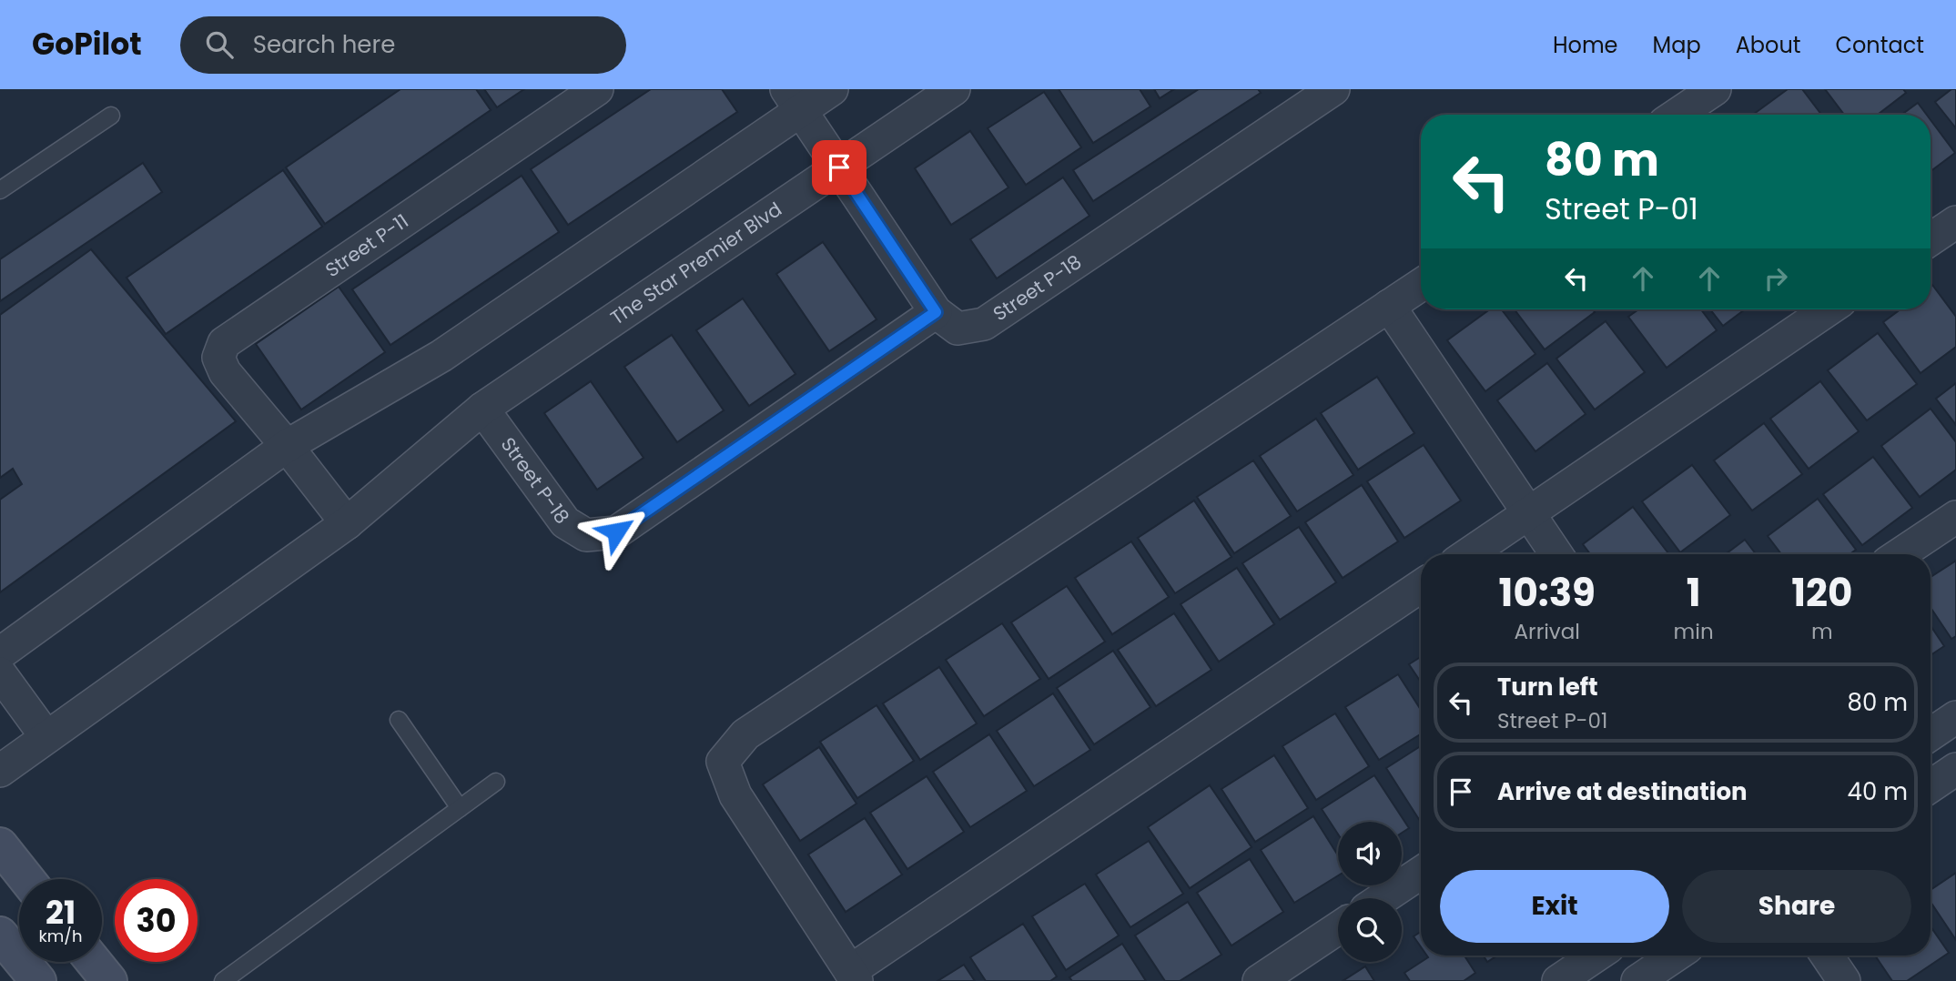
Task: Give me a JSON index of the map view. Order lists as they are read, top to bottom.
{
  "streets": {
    "street": ["Street P-11", "The Star Premier Blvd", "Street P-18"]
  },
  "crossings": [
    ["Street P-11", "The Star Premier Blvd"],
    ["The Star Premier Blvd", "Street P-18"]
  ],
  "page": {
    "header": "GoPilot",
    "search": "Search here",
    "nav": [
      "Home",
      "Map",
      "About",
      "Contact"
    ],
    "turn": ["80 m", "Street P-01"],
    "eta": [
      "10:39",
      "Arrival",
      "1",
      "min",
      "120",
      "m"
    ],
    "list": [
      {
        "name": "Turn left",
        "note": "Street P-01",
        "value": "80 m"
      },
      {
        "name": "Arrive at destination",
        "value": "40 m"
      }
    ],
    "buttons": ["Exit", "Share"],
    "speed": "21 km/h",
    "limit": "30"
  }
}
